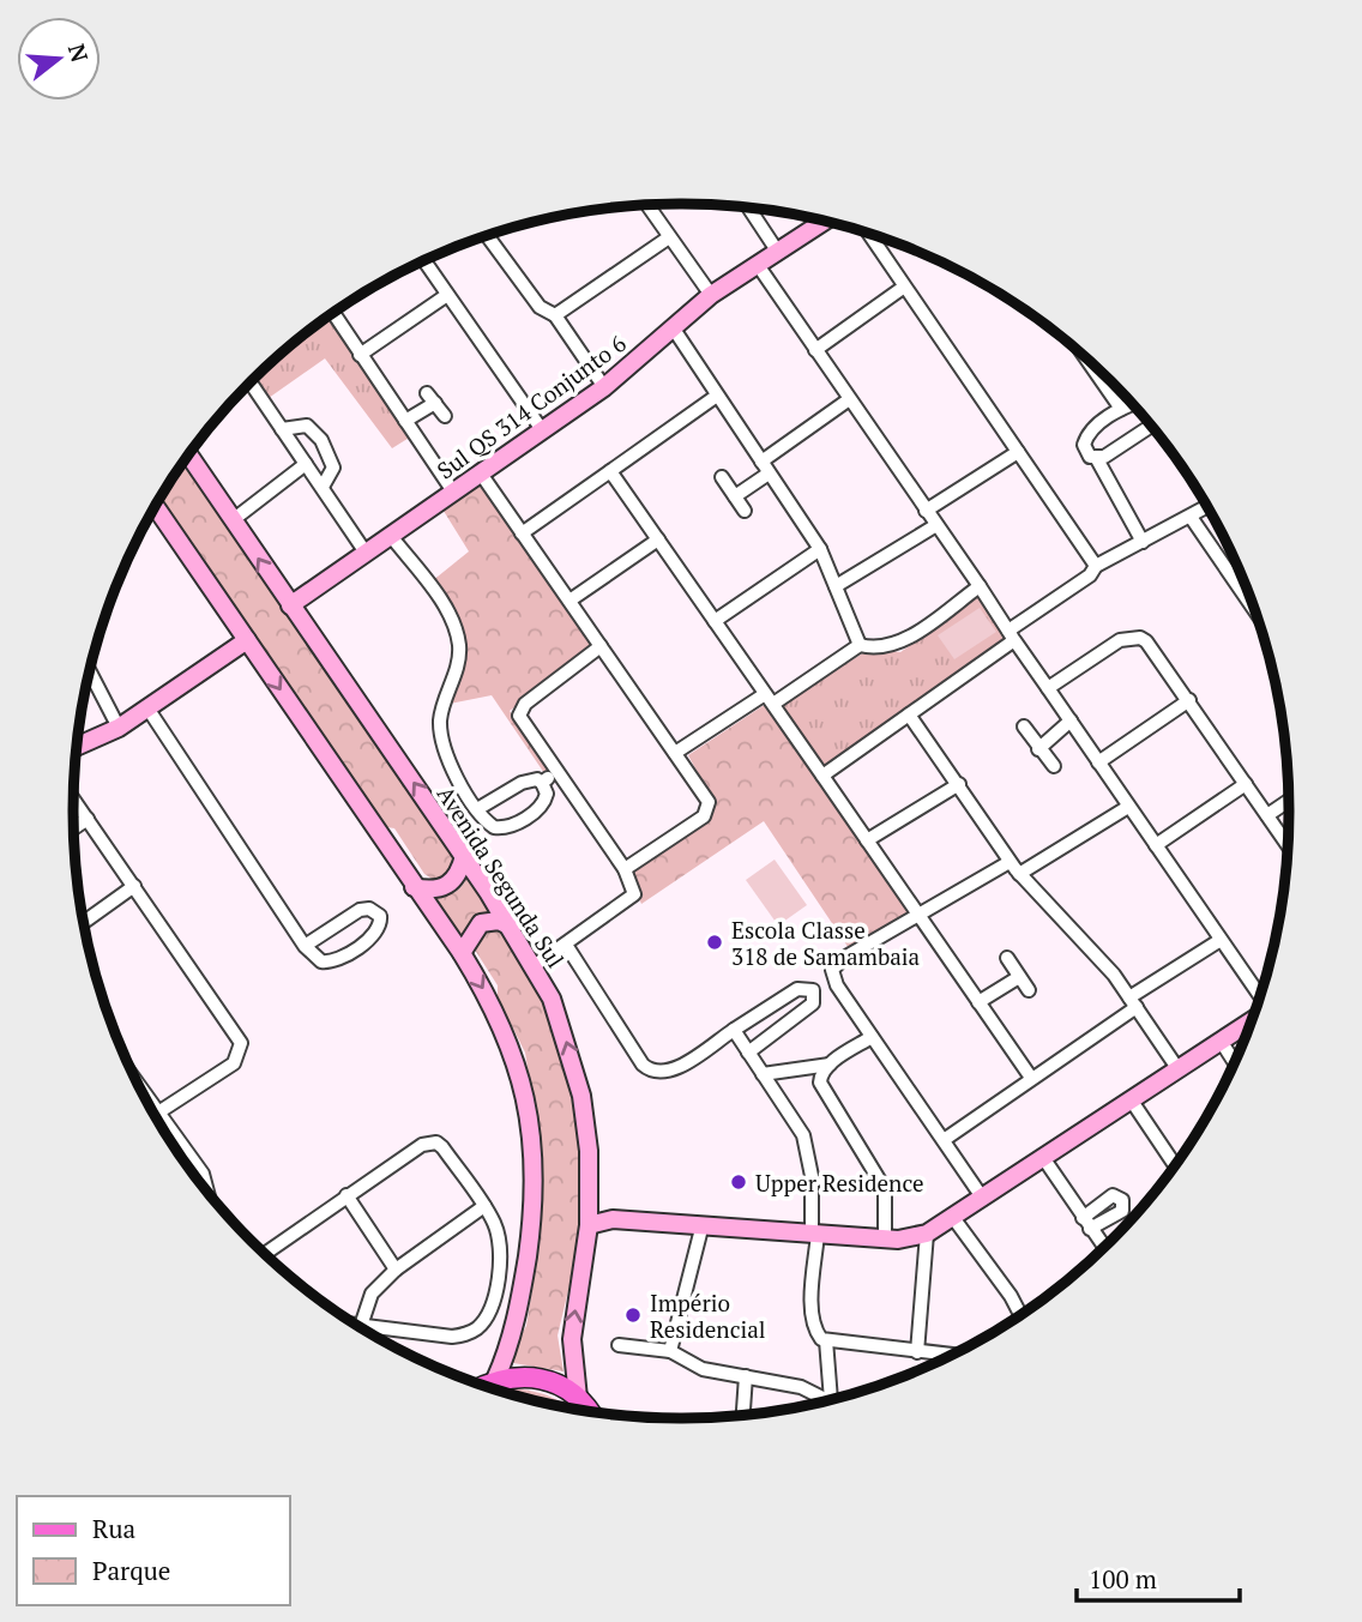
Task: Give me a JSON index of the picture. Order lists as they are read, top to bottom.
{
  "streets": {
    "main road": ["Sul QS 314 Conjunto 6", "Avenida Segunda Sul"]
  },
  "crossings": [
    ["Sul QS 314 Conjunto 6", "Avenida Segunda Sul"]
  ],
  "places": ["Escola Classe 318 de Samambaia", "Upper Residence", "Império Residencial"],
  "legend": ["Rua", "Parque"],
  "scale_bar": "100 m",
  "north": "right"
}
